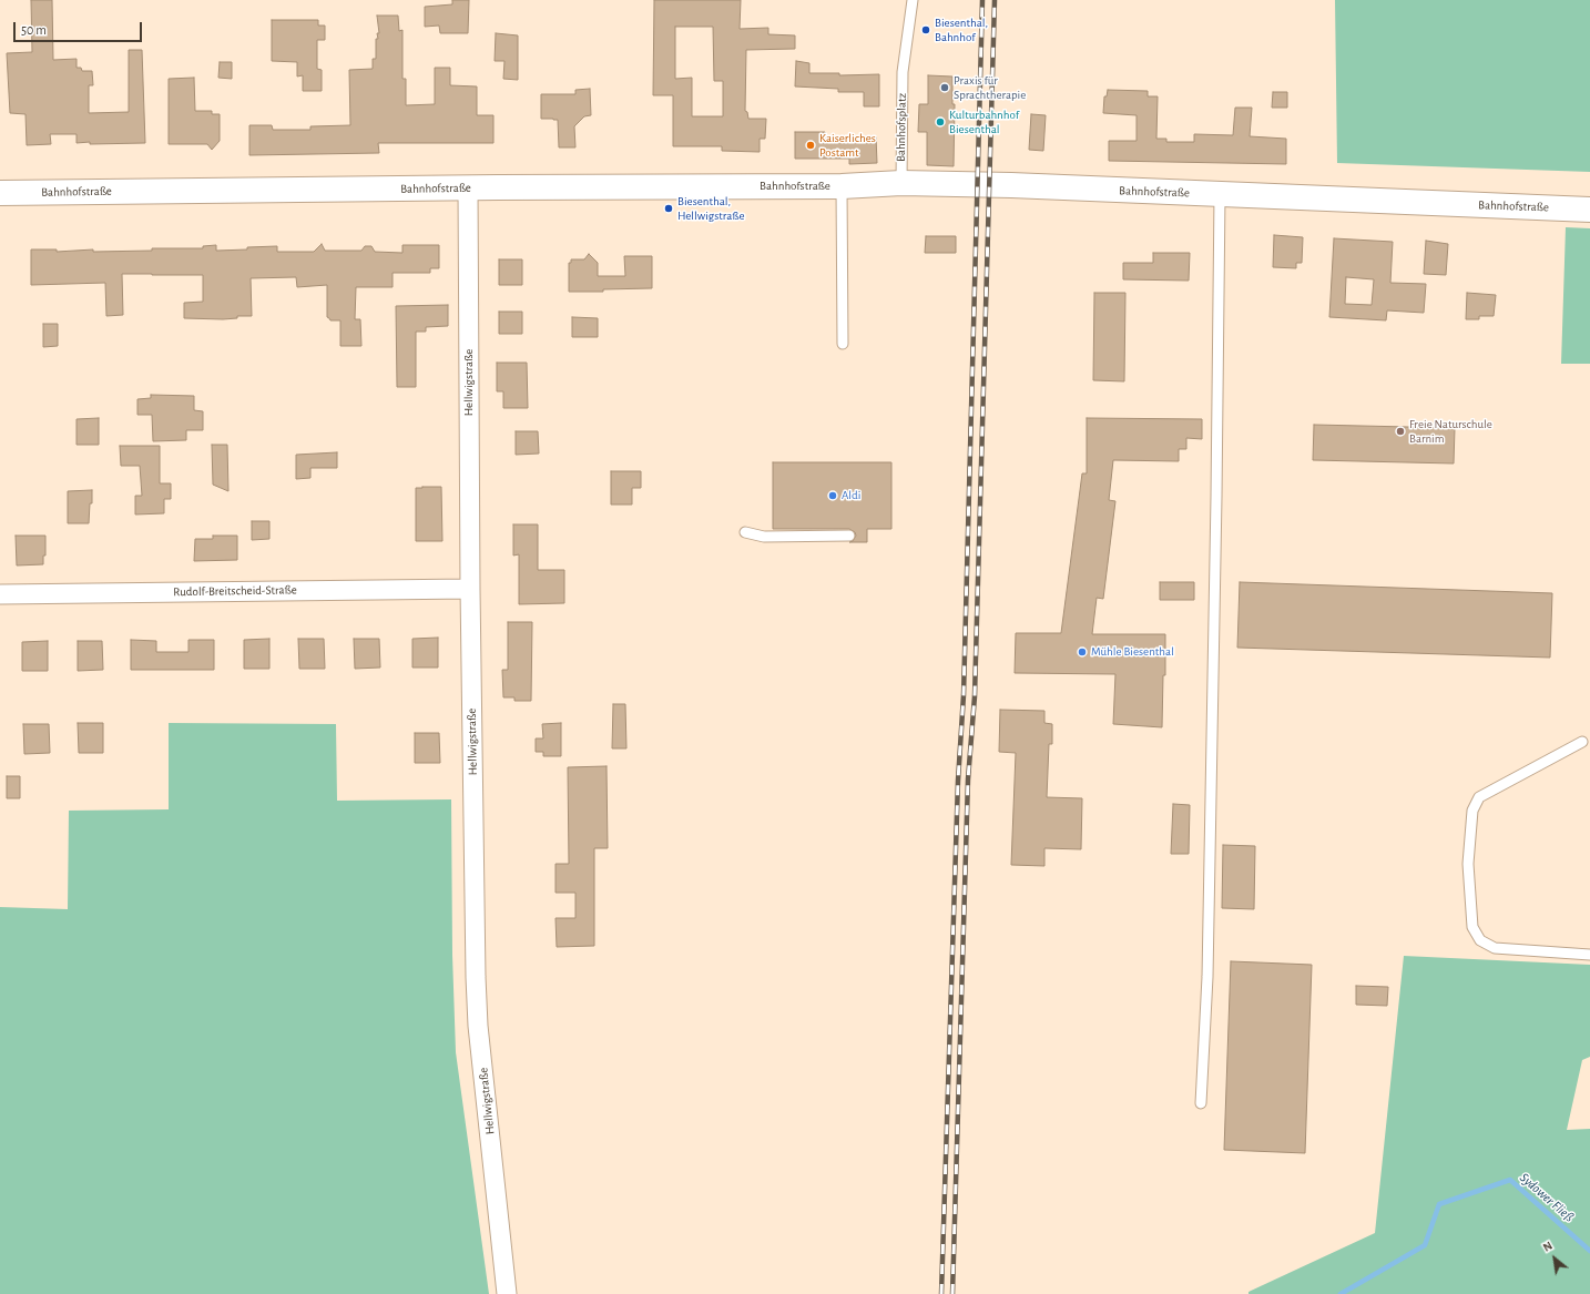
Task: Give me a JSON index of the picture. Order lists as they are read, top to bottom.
{
  "streets": {
    "main road": ["Bahnhofstraße"],
    "street": ["Hellwigstraße", "Rudolf-Breitscheid-Straße"],
    "lane": ["Bahnhofsplatz"]
  },
  "crossings": [
    ["Bahnhofsplatz", "Bahnhofstraße"],
    ["Bahnhofstraße", "Hellwigstraße"],
    ["Hellwigstraße", "Rudolf-Breitscheid-Straße"]
  ],
  "water": ["Sydower Fließ"],
  "places": [
    "Biesenthal, Bahnhof",
    "Praxis für Sprachtherapie",
    "Kulturbahnhof Biesenthal",
    "Kaiserliches Postamt",
    "Biesenthal, Hellwigstraße",
    "Freie Naturschule Barnim",
    "Aldi",
    "Mühle Biesenthal"
  ],
  "scale_bar": "50 m",
  "north": "top left"
}
